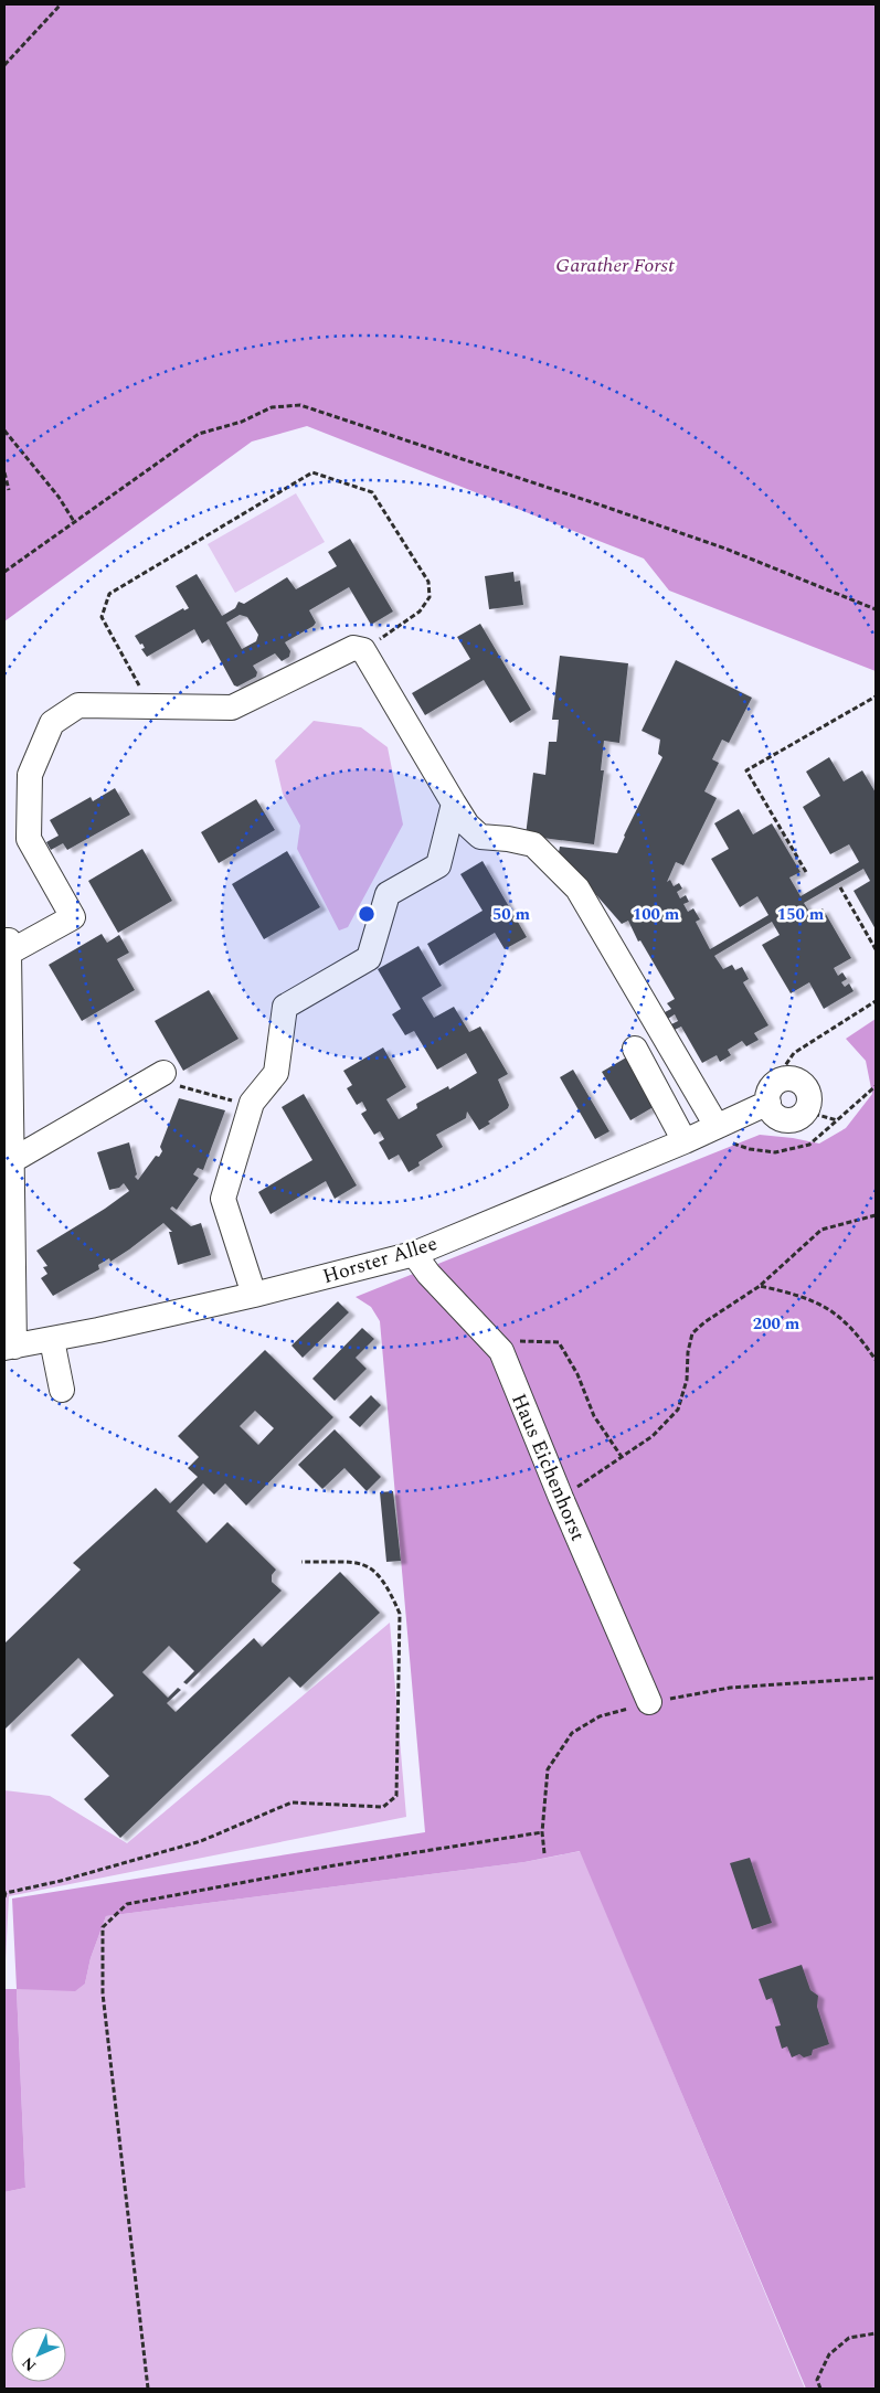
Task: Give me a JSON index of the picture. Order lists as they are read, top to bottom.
{
  "streets": {
    "street": ["Horster Allee", "Haus Eichenhorst"]
  },
  "crossings": [
    ["Horster Allee", "Haus Eichenhorst"]
  ],
  "parks": ["Garather Forst"],
  "north": "bottom left",
  "rings": [
    "50 m",
    "100 m",
    "150 m",
    "200 m"
  ]
}
